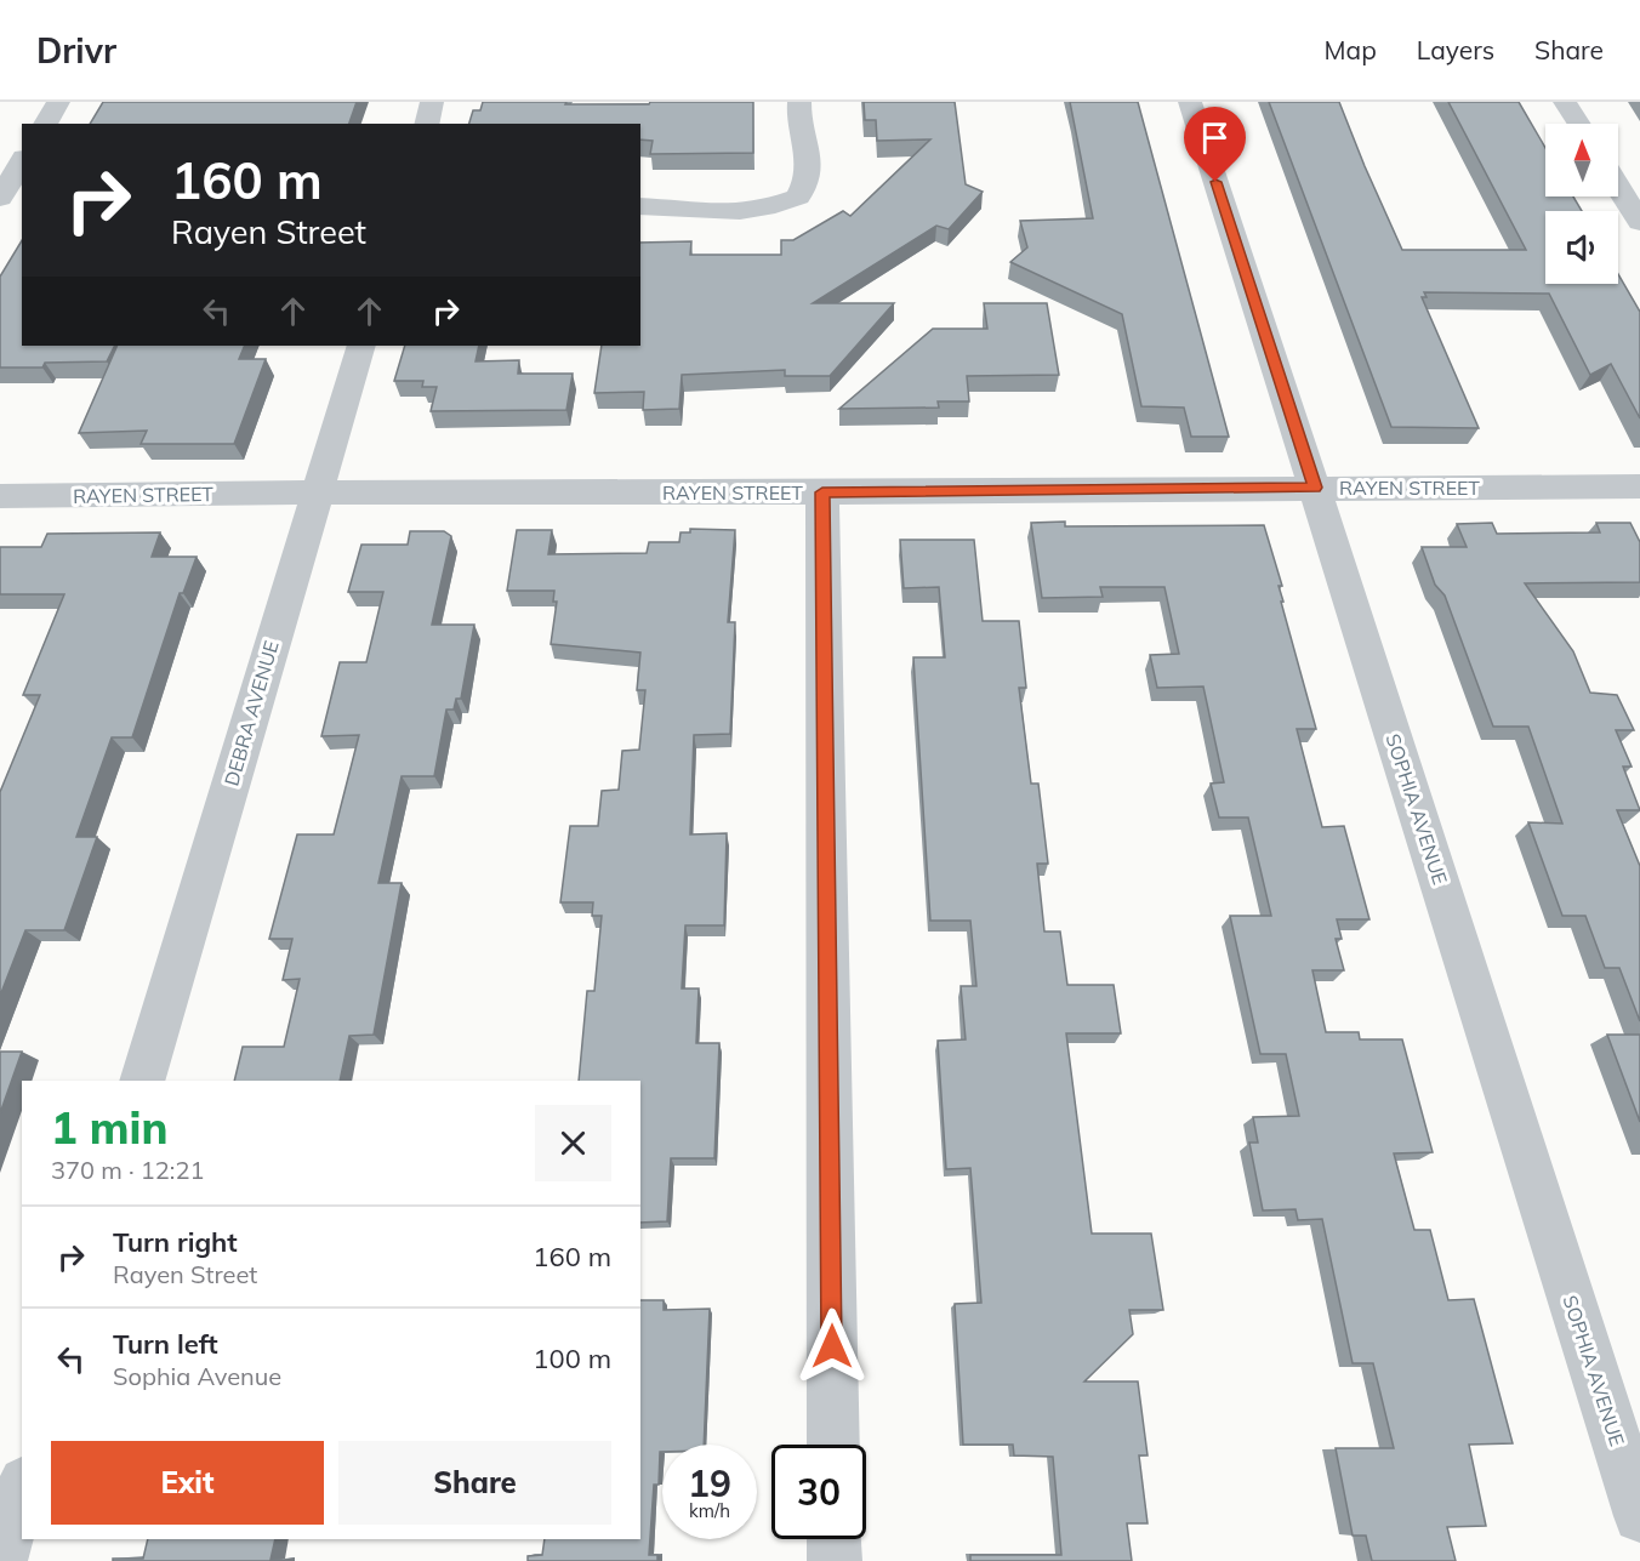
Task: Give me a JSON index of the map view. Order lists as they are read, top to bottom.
{
  "streets": {
    "street": ["RAYEN STREET", "DEBRA AVENUE", "SOPHIA AVENUE"]
  },
  "crossings": [
    ["RAYEN STREET", "DEBRA AVENUE"],
    ["RAYEN STREET", "SOPHIA AVENUE"]
  ],
  "north": "top",
  "page": {
    "header": "Drivr",
    "nav": ["Map", "Layers", "Share"],
    "turn": ["160 m", "Rayen Street"],
    "heading": ["1 min", "370 m · 12:21"],
    "list": [
      {
        "name": "Turn right",
        "note": "Rayen Street",
        "value": "160 m"
      },
      {
        "name": "Turn left",
        "note": "Sophia Avenue",
        "value": "100 m"
      }
    ],
    "buttons": ["Exit", "Share"],
    "speed": "19 km/h",
    "limit": "30"
  }
}
